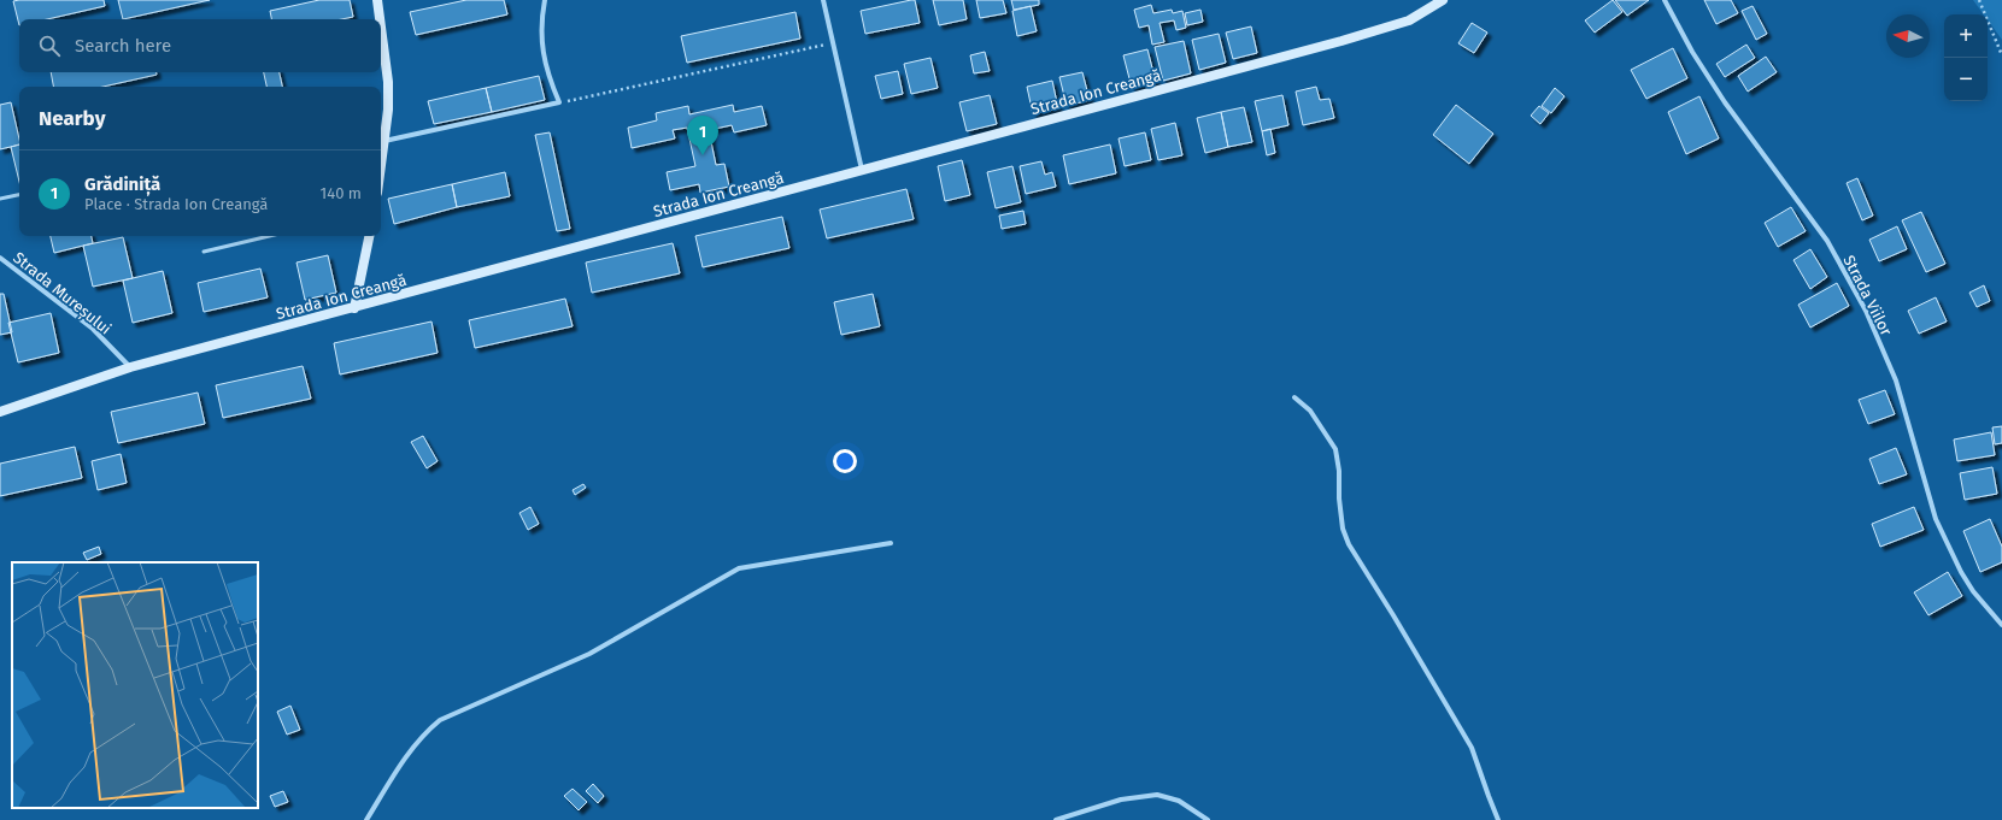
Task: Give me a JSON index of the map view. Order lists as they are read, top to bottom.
{
  "streets": {
    "street": ["Strada Ion Creangă", "Strada Mureșului", "Strada Viilor"]
  },
  "crossings": [
    ["Strada Ion Creangă", "Strada Mureșului"]
  ],
  "north": "left",
  "page": {
    "map_buttons": ["+", "−"],
    "search": "Search here",
    "heading": "Nearby",
    "pins": "1",
    "list": [
      {
        "mark": "1",
        "name": "Grădiniță",
        "note": "Place · Strada Ion Creangă",
        "value": "140 m"
      }
    ]
  }
}
